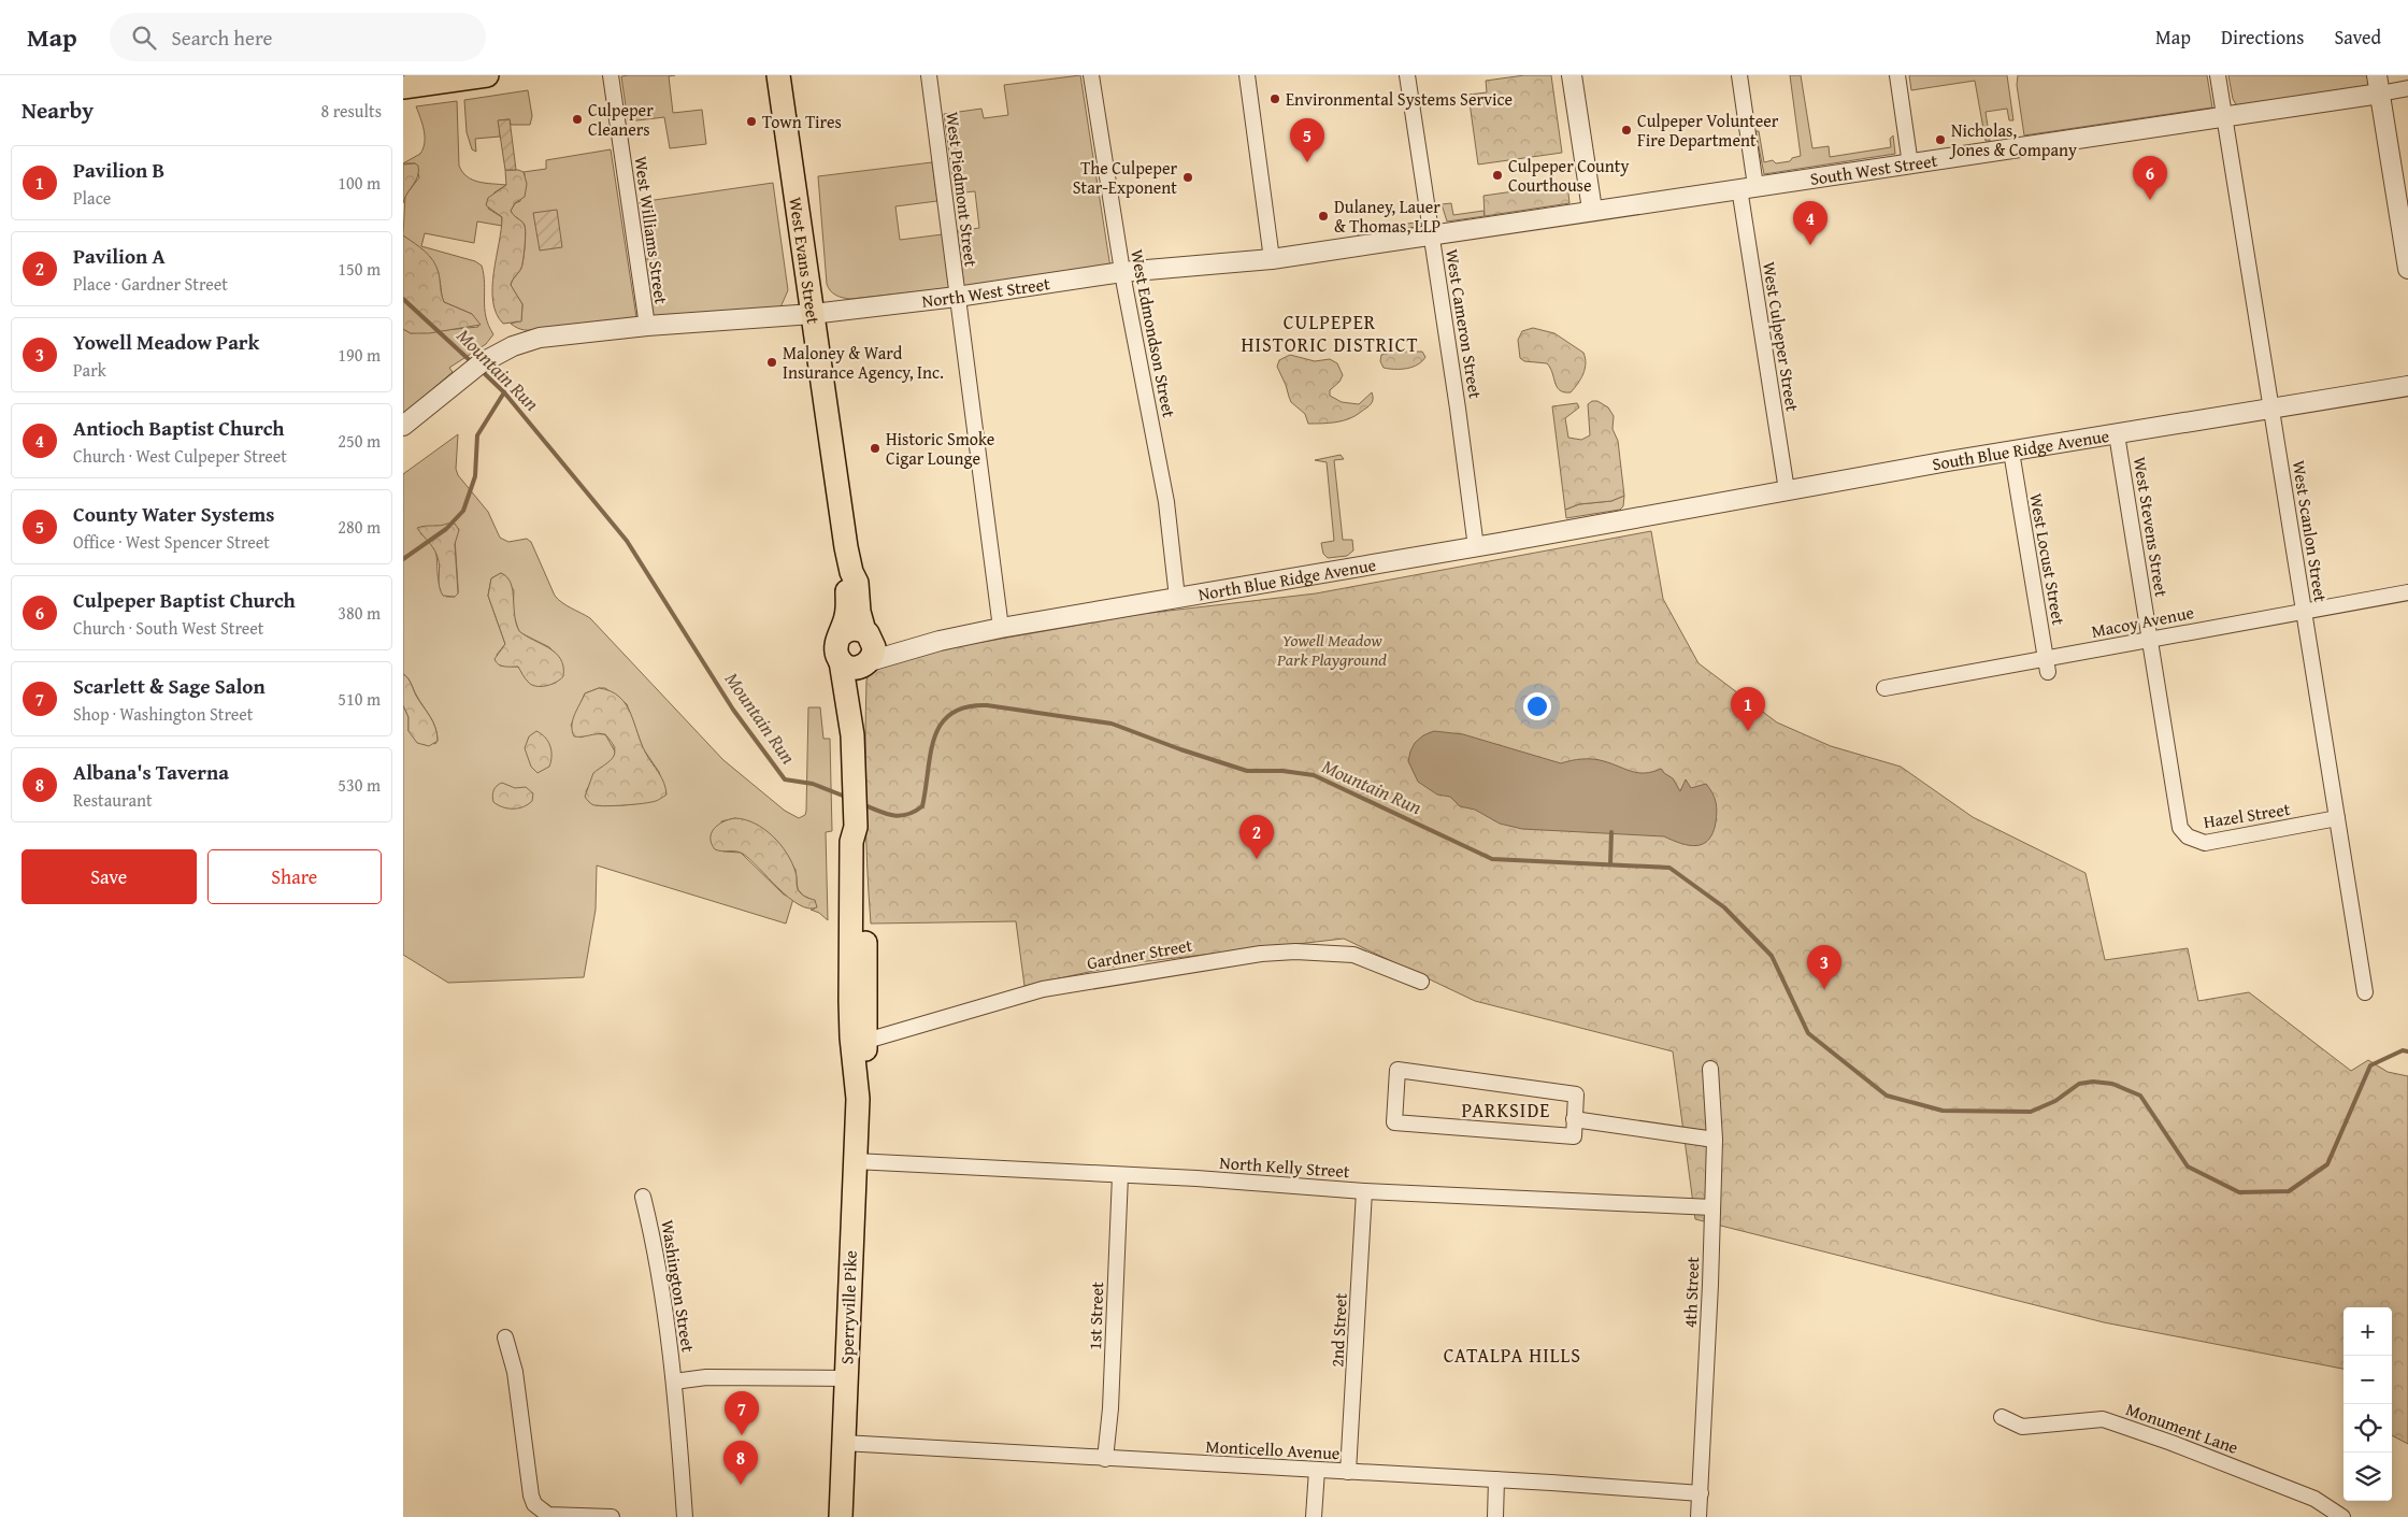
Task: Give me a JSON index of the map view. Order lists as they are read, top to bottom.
{
  "streets": {
    "main road": ["West Evans Street", "Sperryville Pike"],
    "street": [
      "South West Street",
      "West Piedmont Street",
      "West Williams Street",
      "North West Street",
      "West Cameron Street",
      "West Edmondson Street",
      "West Culpeper Street",
      "South Blue Ridge Avenue",
      "West Stevens Street",
      "West Scanlon Street",
      "West Locust Street",
      "North Blue Ridge Avenue",
      "Macoy Avenue",
      "Hazel Street",
      "Gardner Street",
      "North Kelly Street",
      "Washington Street",
      "4th Street",
      "1st Street",
      "2nd Street",
      "Monument Lane",
      "Monticello Avenue"
    ]
  },
  "crossings": [
    ["South West Street", "North West Street"],
    ["South West Street", "West Culpeper Street"],
    ["South West Street", "West Scanlon Street"],
    ["West Piedmont Street", "North West Street"],
    ["West Piedmont Street", "North Blue Ridge Avenue"],
    ["West Williams Street", "North West Street"],
    ["West Evans Street", "North West Street"],
    ["West Evans Street", "North Blue Ridge Avenue"],
    ["West Evans Street", "Sperryville Pike"],
    ["North West Street", "West Cameron Street"],
    ["North West Street", "West Edmondson Street"],
    ["West Cameron Street", "North Blue Ridge Avenue"],
    ["West Edmondson Street", "North Blue Ridge Avenue"],
    ["West Culpeper Street", "South Blue Ridge Avenue"],
    ["South Blue Ridge Avenue", "West Stevens Street"],
    ["South Blue Ridge Avenue", "West Scanlon Street"],
    ["South Blue Ridge Avenue", "West Locust Street"],
    ["South Blue Ridge Avenue", "North Blue Ridge Avenue"],
    ["West Stevens Street", "Macoy Avenue"],
    ["West Stevens Street", "Hazel Street"],
    ["West Scanlon Street", "Macoy Avenue"],
    ["West Scanlon Street", "Hazel Street"],
    ["West Locust Street", "Macoy Avenue"],
    ["North Blue Ridge Avenue", "Sperryville Pike"],
    ["Gardner Street", "Sperryville Pike"],
    ["North Kelly Street", "4th Street"],
    ["North Kelly Street", "Sperryville Pike"],
    ["North Kelly Street", "1st Street"],
    ["North Kelly Street", "2nd Street"],
    ["4th Street", "Monticello Avenue"],
    ["Sperryville Pike", "Monticello Avenue"],
    ["1st Street", "Monticello Avenue"],
    ["2nd Street", "Monticello Avenue"]
  ],
  "districts": ["CULPEPER HISTORIC DISTRICT", "PARKSIDE", "CATALPA HILLS"],
  "water": ["Mountain Run"],
  "parks": ["Yowell Meadow Park Playground"],
  "places": [
    "Environmental Systems Service",
    "Culpeper Cleaners",
    "Town Tires",
    "Culpeper Volunteer Fire Department",
    "Nicholas, Jones & Company",
    "Culpeper County Courthouse",
    "The Culpeper Star-Exponent",
    "Dulaney, Lauer & Thomas, LLP",
    "Maloney & Ward Insurance Agency, Inc.",
    "Historic Smoke Cigar Lounge"
  ],
  "page": {
    "header": "Map",
    "search": "Search here",
    "nav": ["Map", "Directions", "Saved"],
    "heading": ["Nearby", "8 results"],
    "pins": [
      "5",
      "6",
      "4",
      "1",
      "2",
      "3",
      "7",
      "8"
    ],
    "list": [
      {
        "mark": "1",
        "name": "Pavilion B",
        "note": "Place",
        "value": "100 m"
      },
      {
        "mark": "2",
        "name": "Pavilion A",
        "note": "Place · Gardner Street",
        "value": "150 m"
      },
      {
        "mark": "3",
        "name": "Yowell Meadow Park",
        "note": "Park",
        "value": "190 m"
      },
      {
        "mark": "4",
        "name": "Antioch Baptist Church",
        "note": "Church · West Culpeper Street",
        "value": "250 m"
      },
      {
        "mark": "5",
        "name": "County Water Systems",
        "note": "Office · West Spencer Street",
        "value": "280 m"
      },
      {
        "mark": "6",
        "name": "Culpeper Baptist Church",
        "note": "Church · South West Street",
        "value": "380 m"
      },
      {
        "mark": "7",
        "name": "Scarlett & Sage Salon",
        "note": "Shop · Washington Street",
        "value": "510 m"
      },
      {
        "mark": "8",
        "name": "Albana's Taverna",
        "note": "Restaurant",
        "value": "530 m"
      }
    ],
    "buttons": ["Save", "Share"],
    "map_buttons": ["+", "−"]
  }
}
